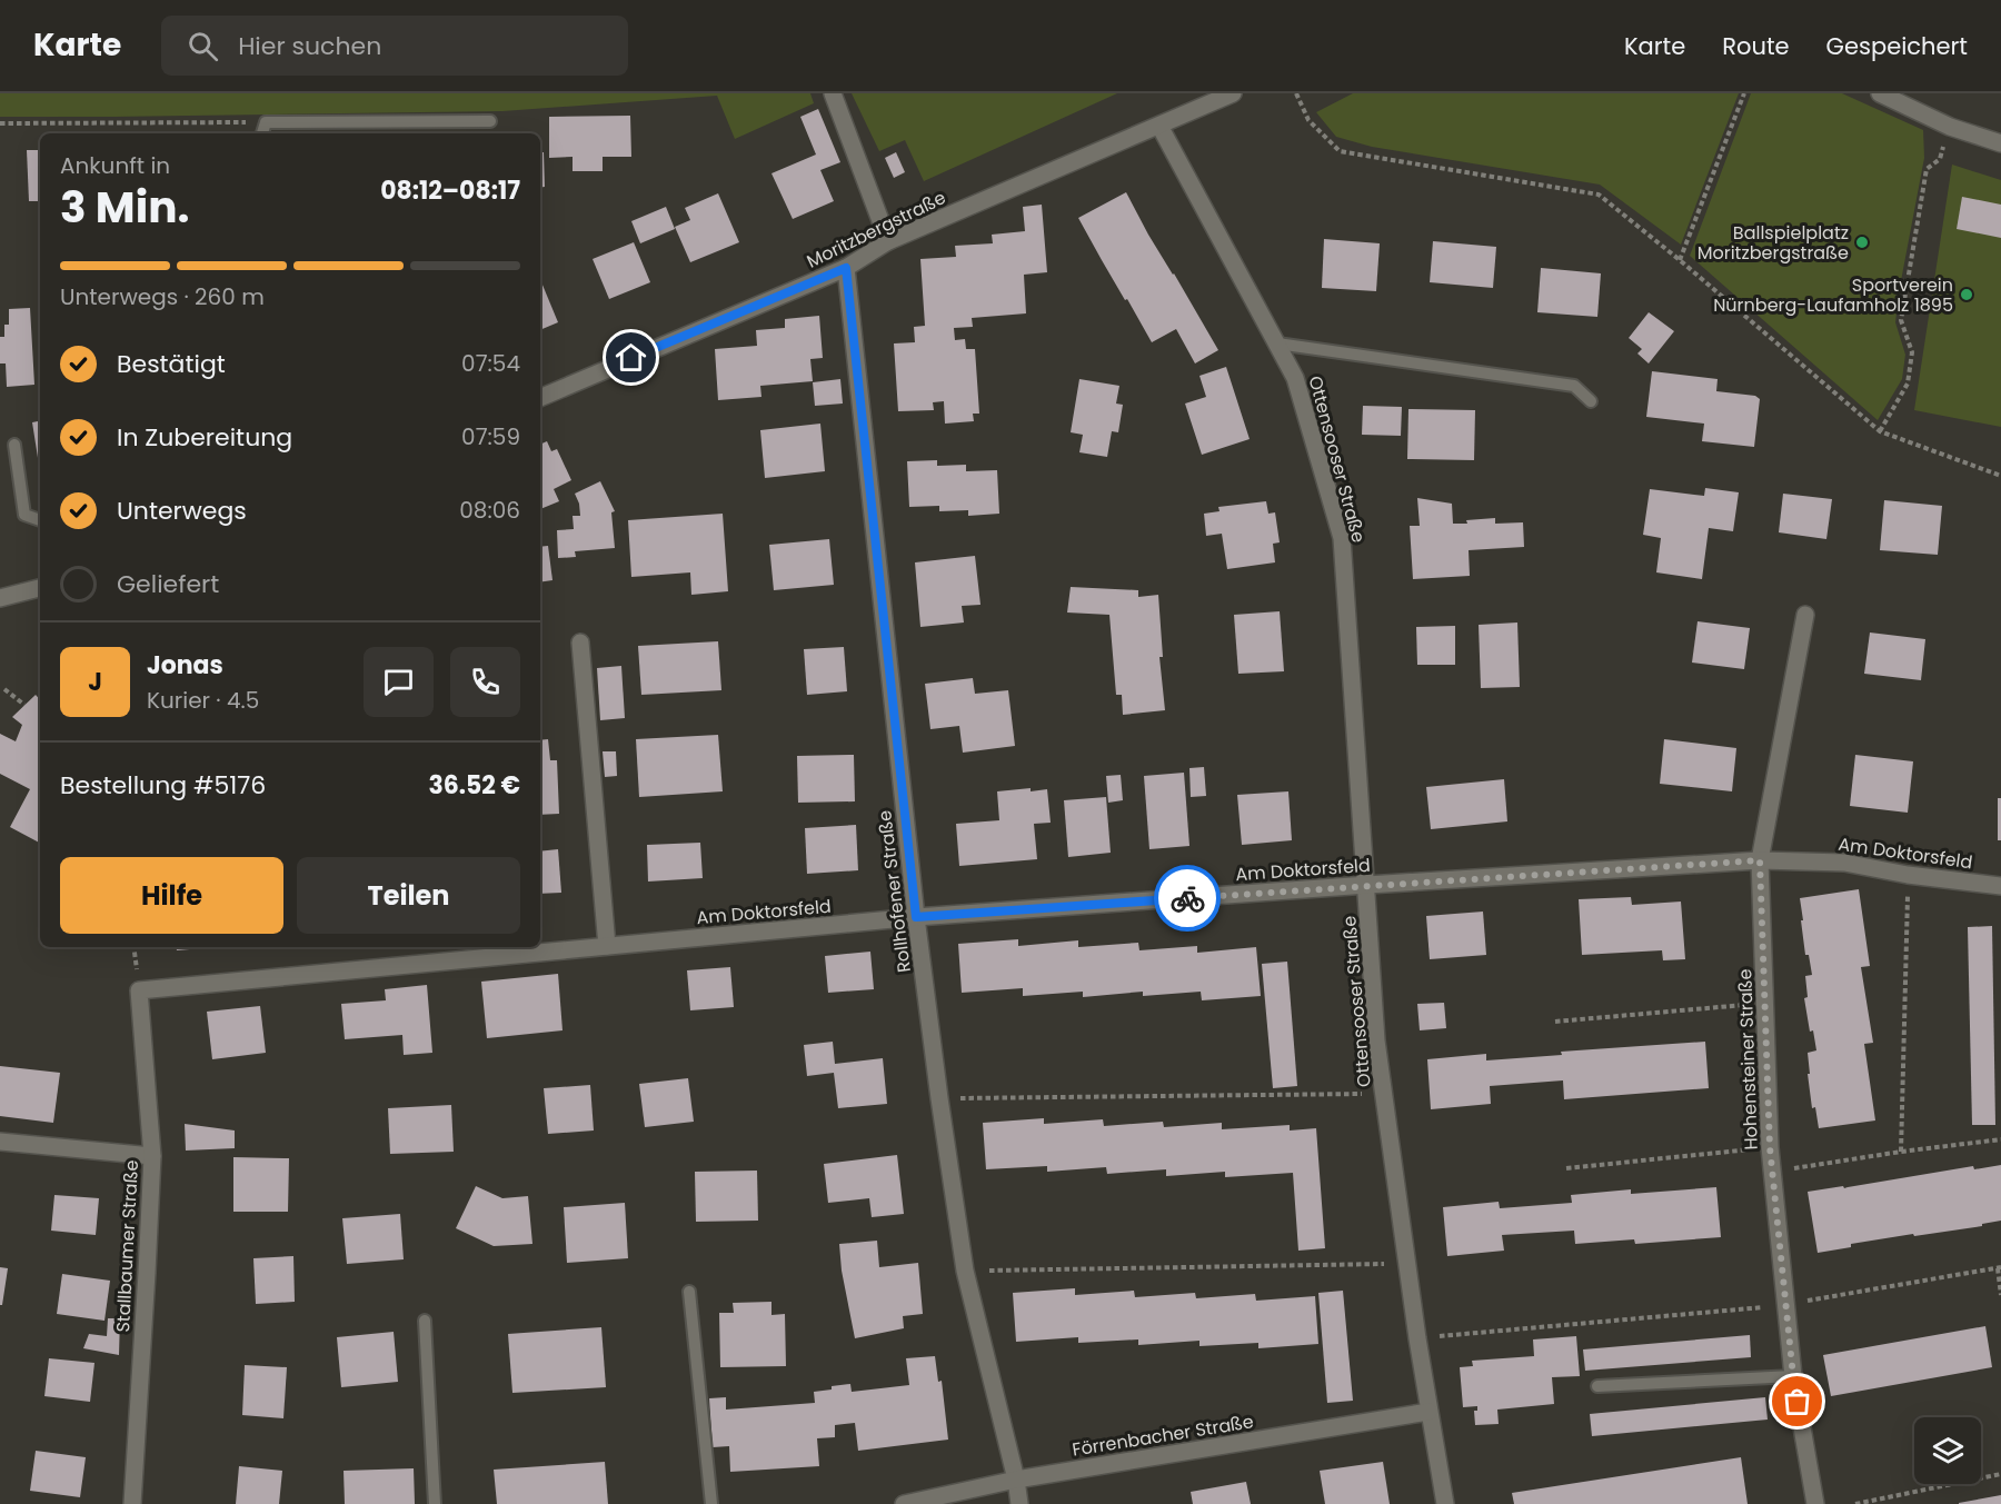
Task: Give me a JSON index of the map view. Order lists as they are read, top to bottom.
{
  "streets": {
    "street": [
      "Moritzbergstraße",
      "Ottensooser Straße",
      "Am Doktorsfeld",
      "Rollhofener Straße",
      "Hohensteiner Straße",
      "Stallbaumer Straße",
      "Förrenbacher Straße"
    ]
  },
  "crossings": [
    ["Moritzbergstraße", "Ottensooser Straße"],
    ["Moritzbergstraße", "Rollhofener Straße"],
    ["Ottensooser Straße", "Am Doktorsfeld"],
    ["Ottensooser Straße", "Förrenbacher Straße"],
    ["Am Doktorsfeld", "Rollhofener Straße"],
    ["Am Doktorsfeld", "Hohensteiner Straße"],
    ["Am Doktorsfeld", "Stallbaumer Straße"],
    ["Rollhofener Straße", "Förrenbacher Straße"]
  ],
  "places": ["Ballspielplatz Moritzbergstraße", "Sportverein Nürnberg-Laufamholz 1895"],
  "page": {
    "header": "Karte",
    "search": "Hier suchen",
    "nav": ["Karte", "Route", "Gespeichert"],
    "heading": ["3 Min.", "Ankunft in", "08:12–08:17"],
    "panel": [
      "Jonas",
      "Kurier · 4.5",
      "Bestellung #5176",
      "36.52 €"
    ],
    "bar": "Unterwegs · 260 m",
    "list": [
      ["Bestätigt", "07:54"],
      ["In Zubereitung", "07:59"],
      ["Unterwegs", "08:06"],
      "Geliefert"
    ],
    "round": "J",
    "buttons": ["Hilfe", "Teilen"]
  }
}
